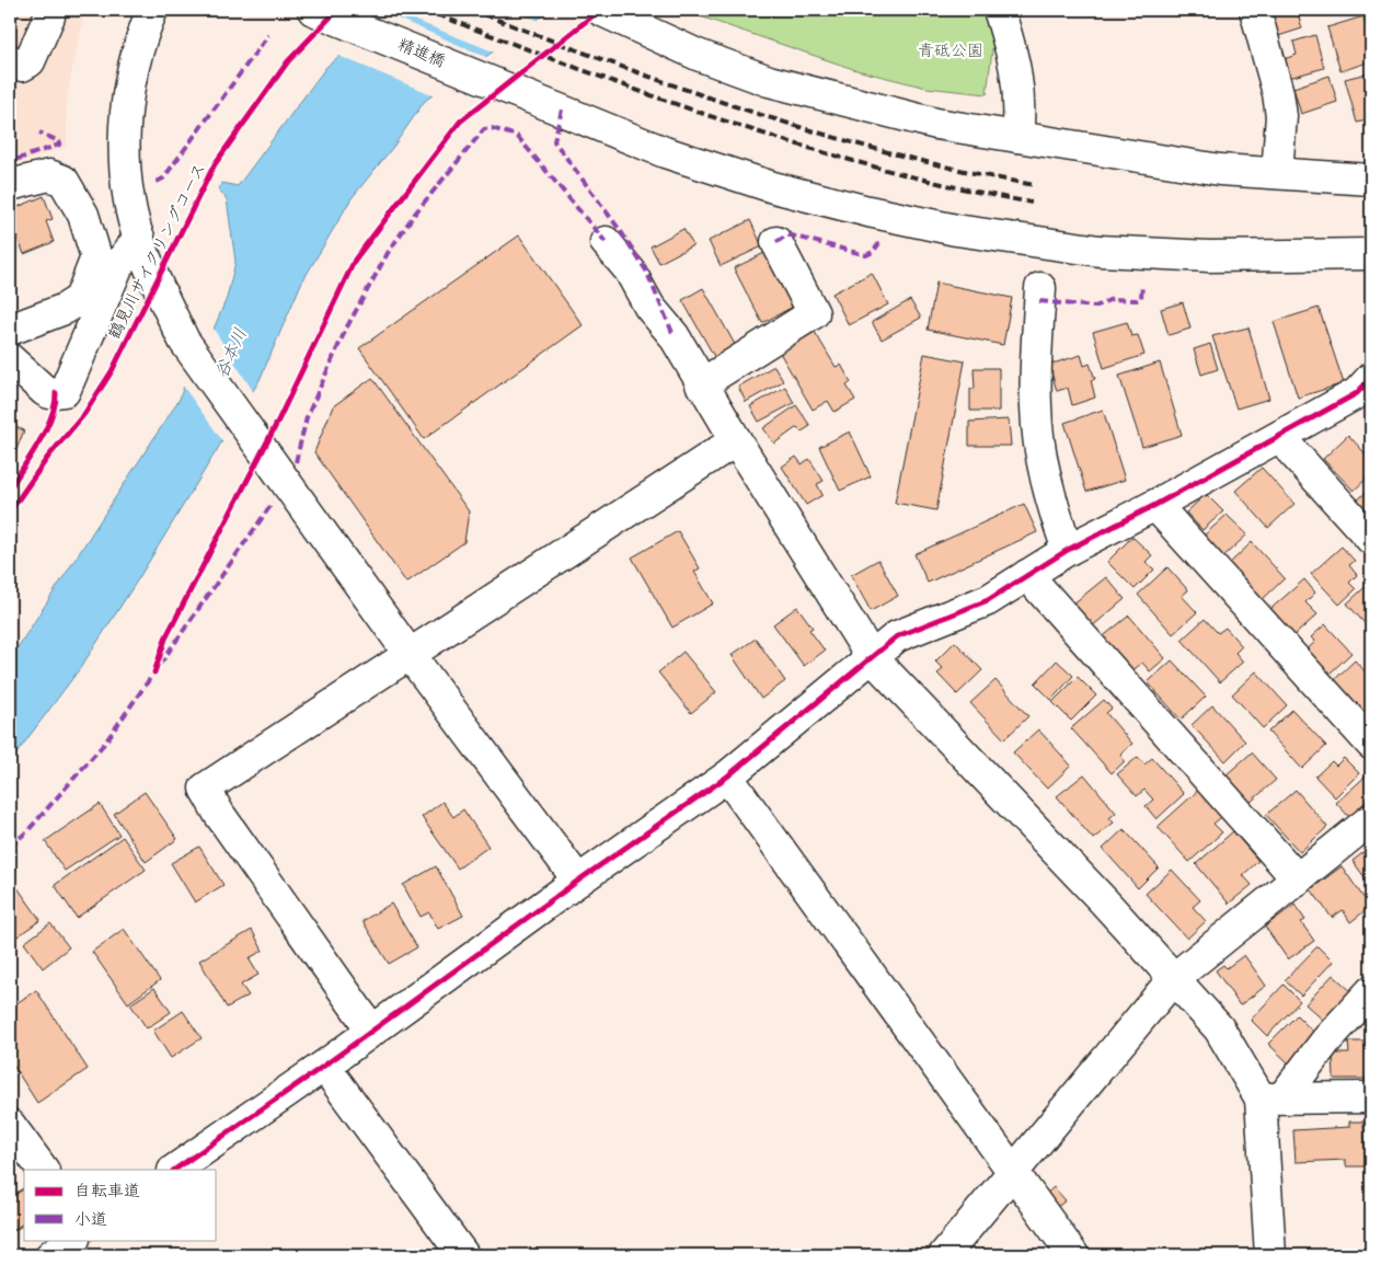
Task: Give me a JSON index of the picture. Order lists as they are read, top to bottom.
{
  "streets": {
    "street": ["精進橋"],
    "cycle path": ["鶴見川サイクリングコース"]
  },
  "water": ["谷本川"],
  "parks": ["青砥公園"],
  "legend": ["自転車道", "小道"]
}
